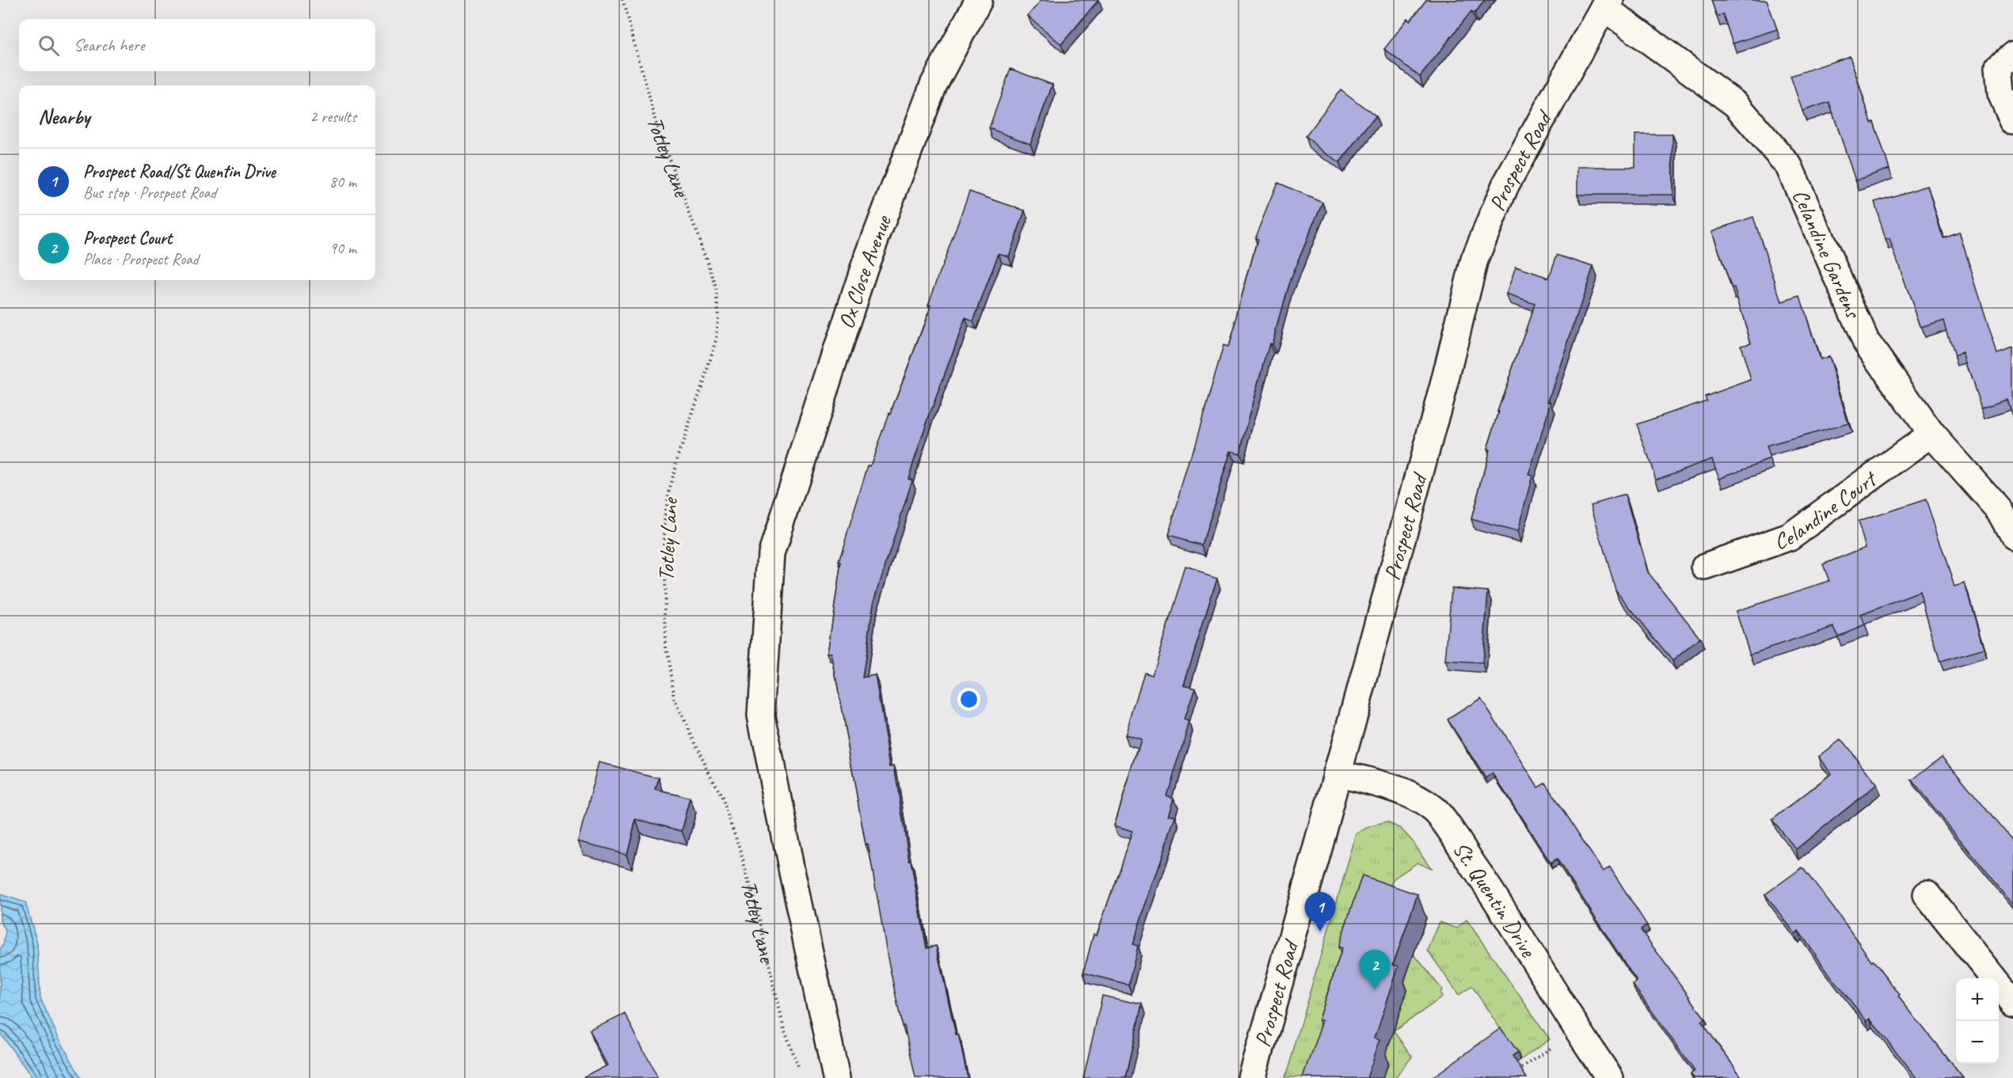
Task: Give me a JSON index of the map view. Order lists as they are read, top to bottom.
{
  "streets": {
    "street": [
      "Totley Lane",
      "Prospect Road",
      "Celandine Gardens",
      "Ox Close Avenue",
      "Celandine Court",
      "St. Quentin Drive"
    ]
  },
  "crossings": [
    ["Totley Lane", "Ox Close Avenue"],
    ["Prospect Road", "Celandine Gardens"],
    ["Prospect Road", "St. Quentin Drive"],
    ["Celandine Gardens", "Celandine Court"]
  ],
  "page": {
    "search": "Search here",
    "heading": ["Nearby", "2 results"],
    "list": [
      {
        "mark": "1",
        "name": "Prospect Road/St Quentin Drive",
        "note": "Bus stop · Prospect Road",
        "value": "80 m"
      },
      {
        "mark": "2",
        "name": "Prospect Court",
        "note": "Place · Prospect Road",
        "value": "90 m"
      }
    ],
    "pins": ["1", "2"],
    "map_buttons": ["+", "−"]
  }
}
